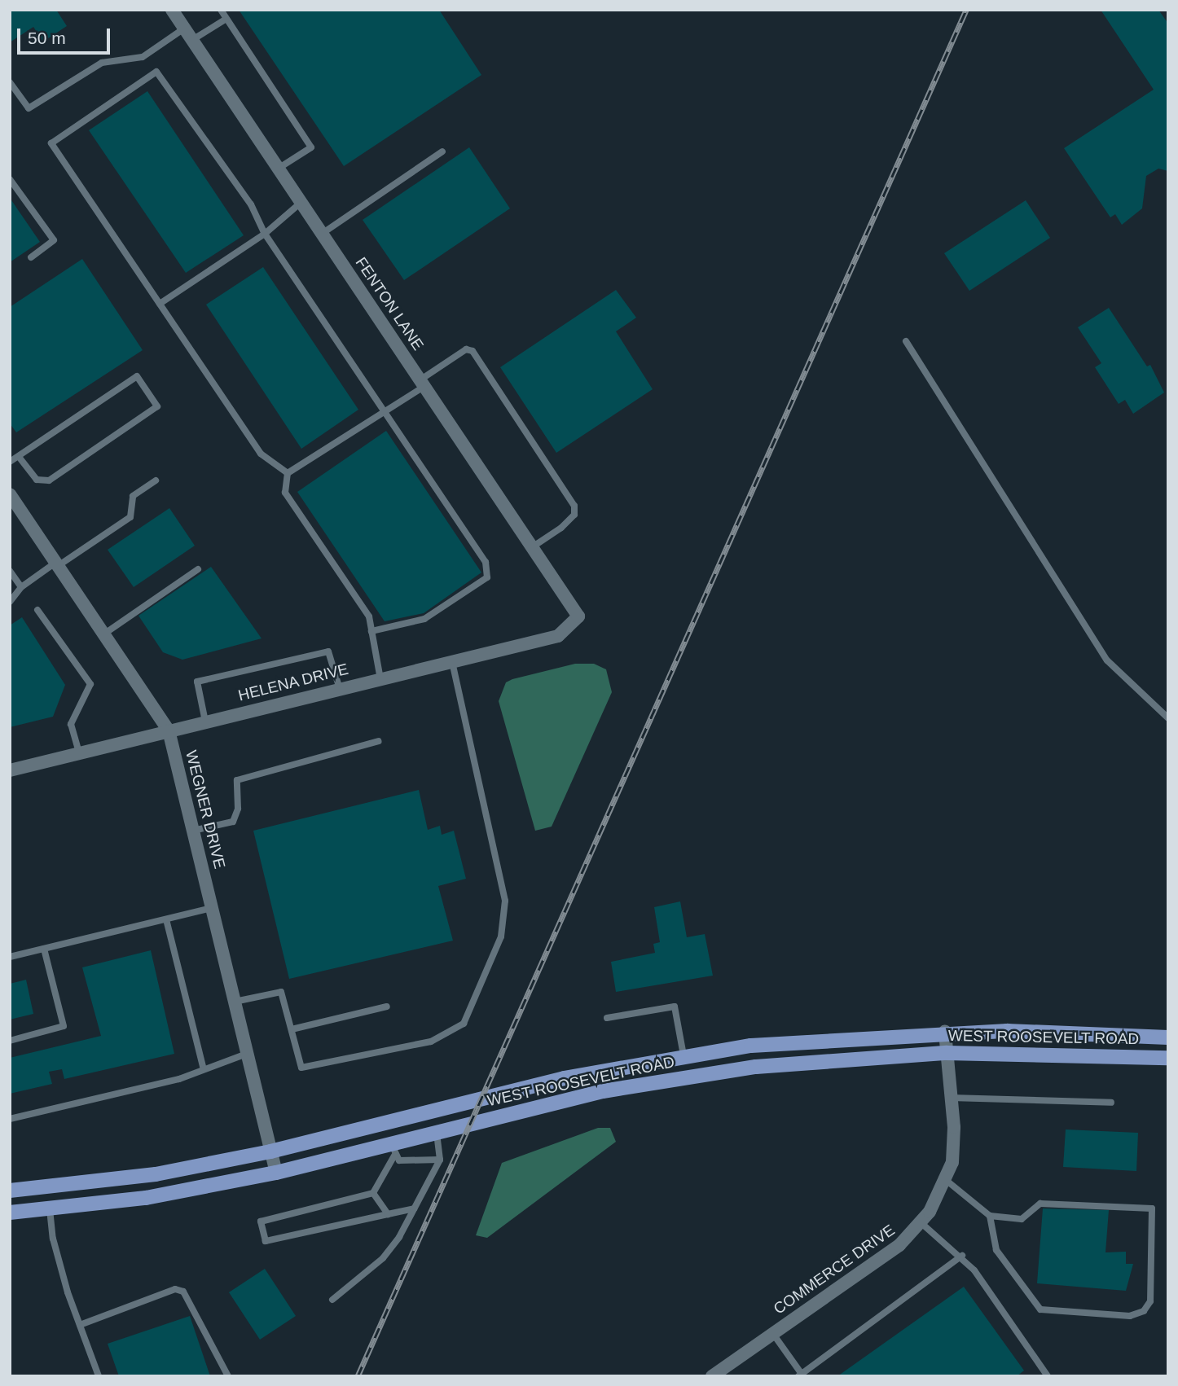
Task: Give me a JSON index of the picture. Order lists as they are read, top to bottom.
{
  "streets": {
    "main road": ["WEST ROOSEVELT ROAD"],
    "street": [
      "FENTON LANE",
      "HELENA DRIVE",
      "WEGNER DRIVE",
      "COMMERCE DRIVE"
    ]
  },
  "crossings": [
    ["FENTON LANE", "HELENA DRIVE"],
    ["HELENA DRIVE", "WEGNER DRIVE"],
    ["WEGNER DRIVE", "WEST ROOSEVELT ROAD"],
    ["WEST ROOSEVELT ROAD", "COMMERCE DRIVE"]
  ],
  "scale_bar": "50 m"
}
